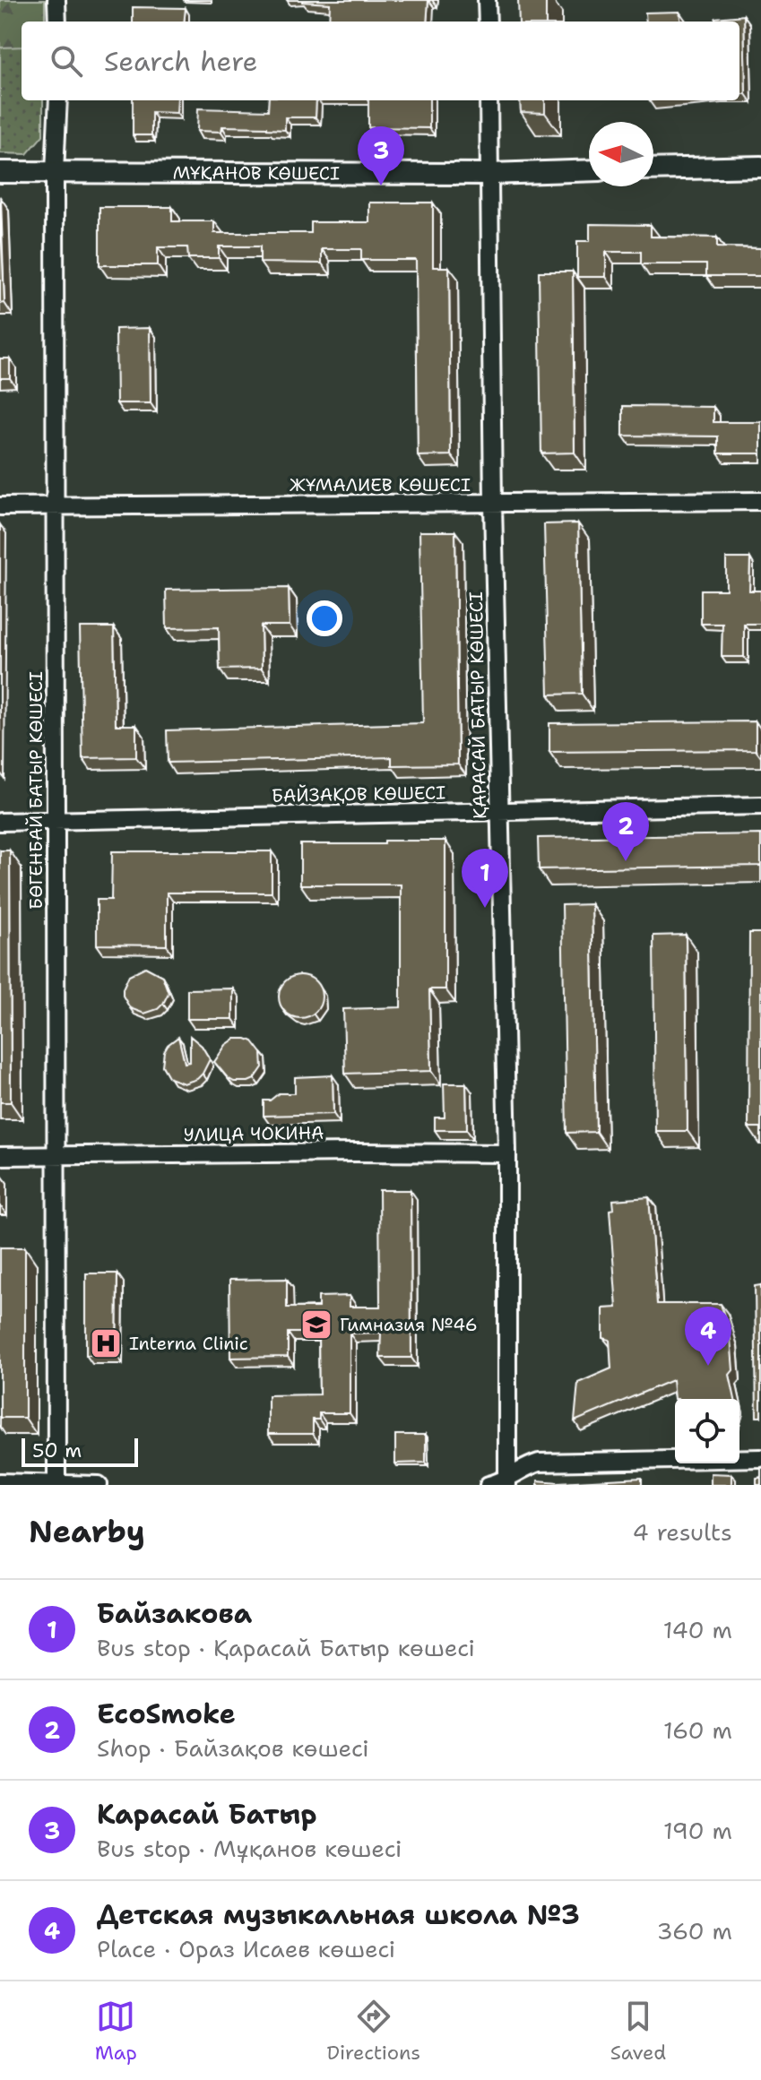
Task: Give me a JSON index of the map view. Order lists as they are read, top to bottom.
{
  "streets": {
    "main road": ["МҰҚАНОВ КӨШЕСІ"],
    "street": [
      "ЖҰМАЛИЕВ КӨШЕСІ",
      "ҚАРАСАЙ БАТЫР КӨШЕСІ",
      "БӨГЕНБАЙ БАТЫР КӨШЕСІ",
      "БАЙЗАҚОВ КӨШЕСІ",
      "УЛИЦА ЧОКИНА"
    ]
  },
  "crossings": [
    ["МҰҚАНОВ КӨШЕСІ", "ҚАРАСАЙ БАТЫР КӨШЕСІ"],
    ["МҰҚАНОВ КӨШЕСІ", "БӨГЕНБАЙ БАТЫР КӨШЕСІ"],
    ["ЖҰМАЛИЕВ КӨШЕСІ", "ҚАРАСАЙ БАТЫР КӨШЕСІ"],
    ["ЖҰМАЛИЕВ КӨШЕСІ", "БӨГЕНБАЙ БАТЫР КӨШЕСІ"],
    ["ҚАРАСАЙ БАТЫР КӨШЕСІ", "БАЙЗАҚОВ КӨШЕСІ"],
    ["ҚАРАСАЙ БАТЫР КӨШЕСІ", "УЛИЦА ЧОКИНА"],
    ["БӨГЕНБАЙ БАТЫР КӨШЕСІ", "БАЙЗАҚОВ КӨШЕСІ"],
    ["БӨГЕНБАЙ БАТЫР КӨШЕСІ", "УЛИЦА ЧОКИНА"]
  ],
  "places": {
    "school or university": ["Гимназия №46"],
    "hospital": ["Interna Clinic"]
  },
  "scale_bar": "50 m",
  "north": "left",
  "page": {
    "search": "Search here",
    "pins": [
      "3",
      "2",
      "1",
      "4"
    ],
    "scale": "50 m",
    "heading": ["Nearby", "4 results"],
    "list": [
      {
        "mark": "1",
        "name": "Байзакова",
        "note": "Bus stop · Қарасай Батыр көшесі",
        "value": "140 m"
      },
      {
        "mark": "2",
        "name": "EcoSmoke",
        "note": "Shop · Байзақов көшесі",
        "value": "160 m"
      },
      {
        "mark": "3",
        "name": "Карасай Батыр",
        "note": "Bus stop · Мұқанов көшесі",
        "value": "190 m"
      },
      {
        "mark": "4",
        "name": "Детская музыкальная школа №3",
        "note": "Place · Ораз Исаев көшесі",
        "value": "360 m"
      }
    ],
    "nav": ["Map", "Directions", "Saved"]
  }
}
